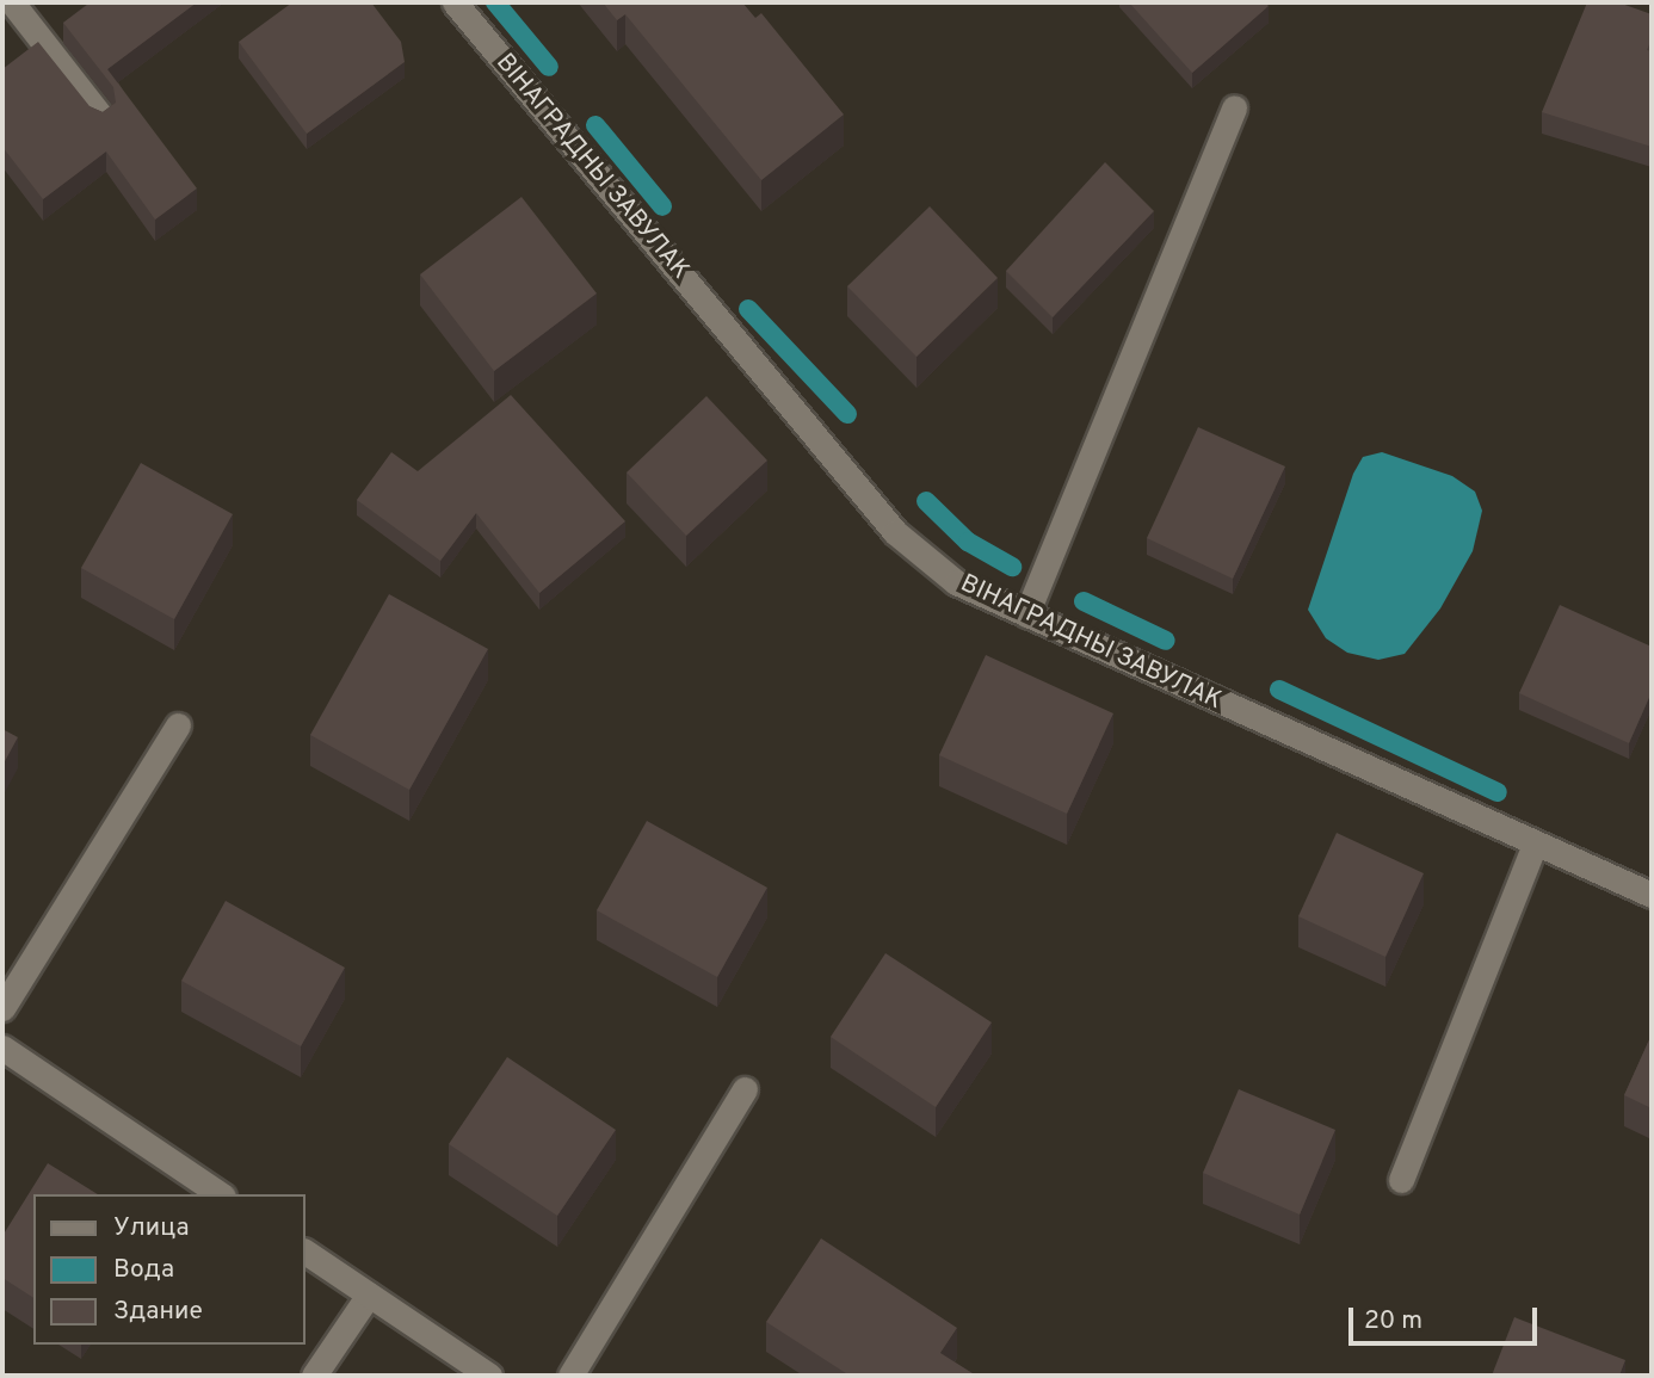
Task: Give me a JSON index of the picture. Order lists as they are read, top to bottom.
{
  "streets": {
    "street": ["ВІНАГРАДНЫ ЗАВУЛАК"]
  },
  "legend": ["Улица", "Вода", "Здание"],
  "scale_bar": "20 m"
}
